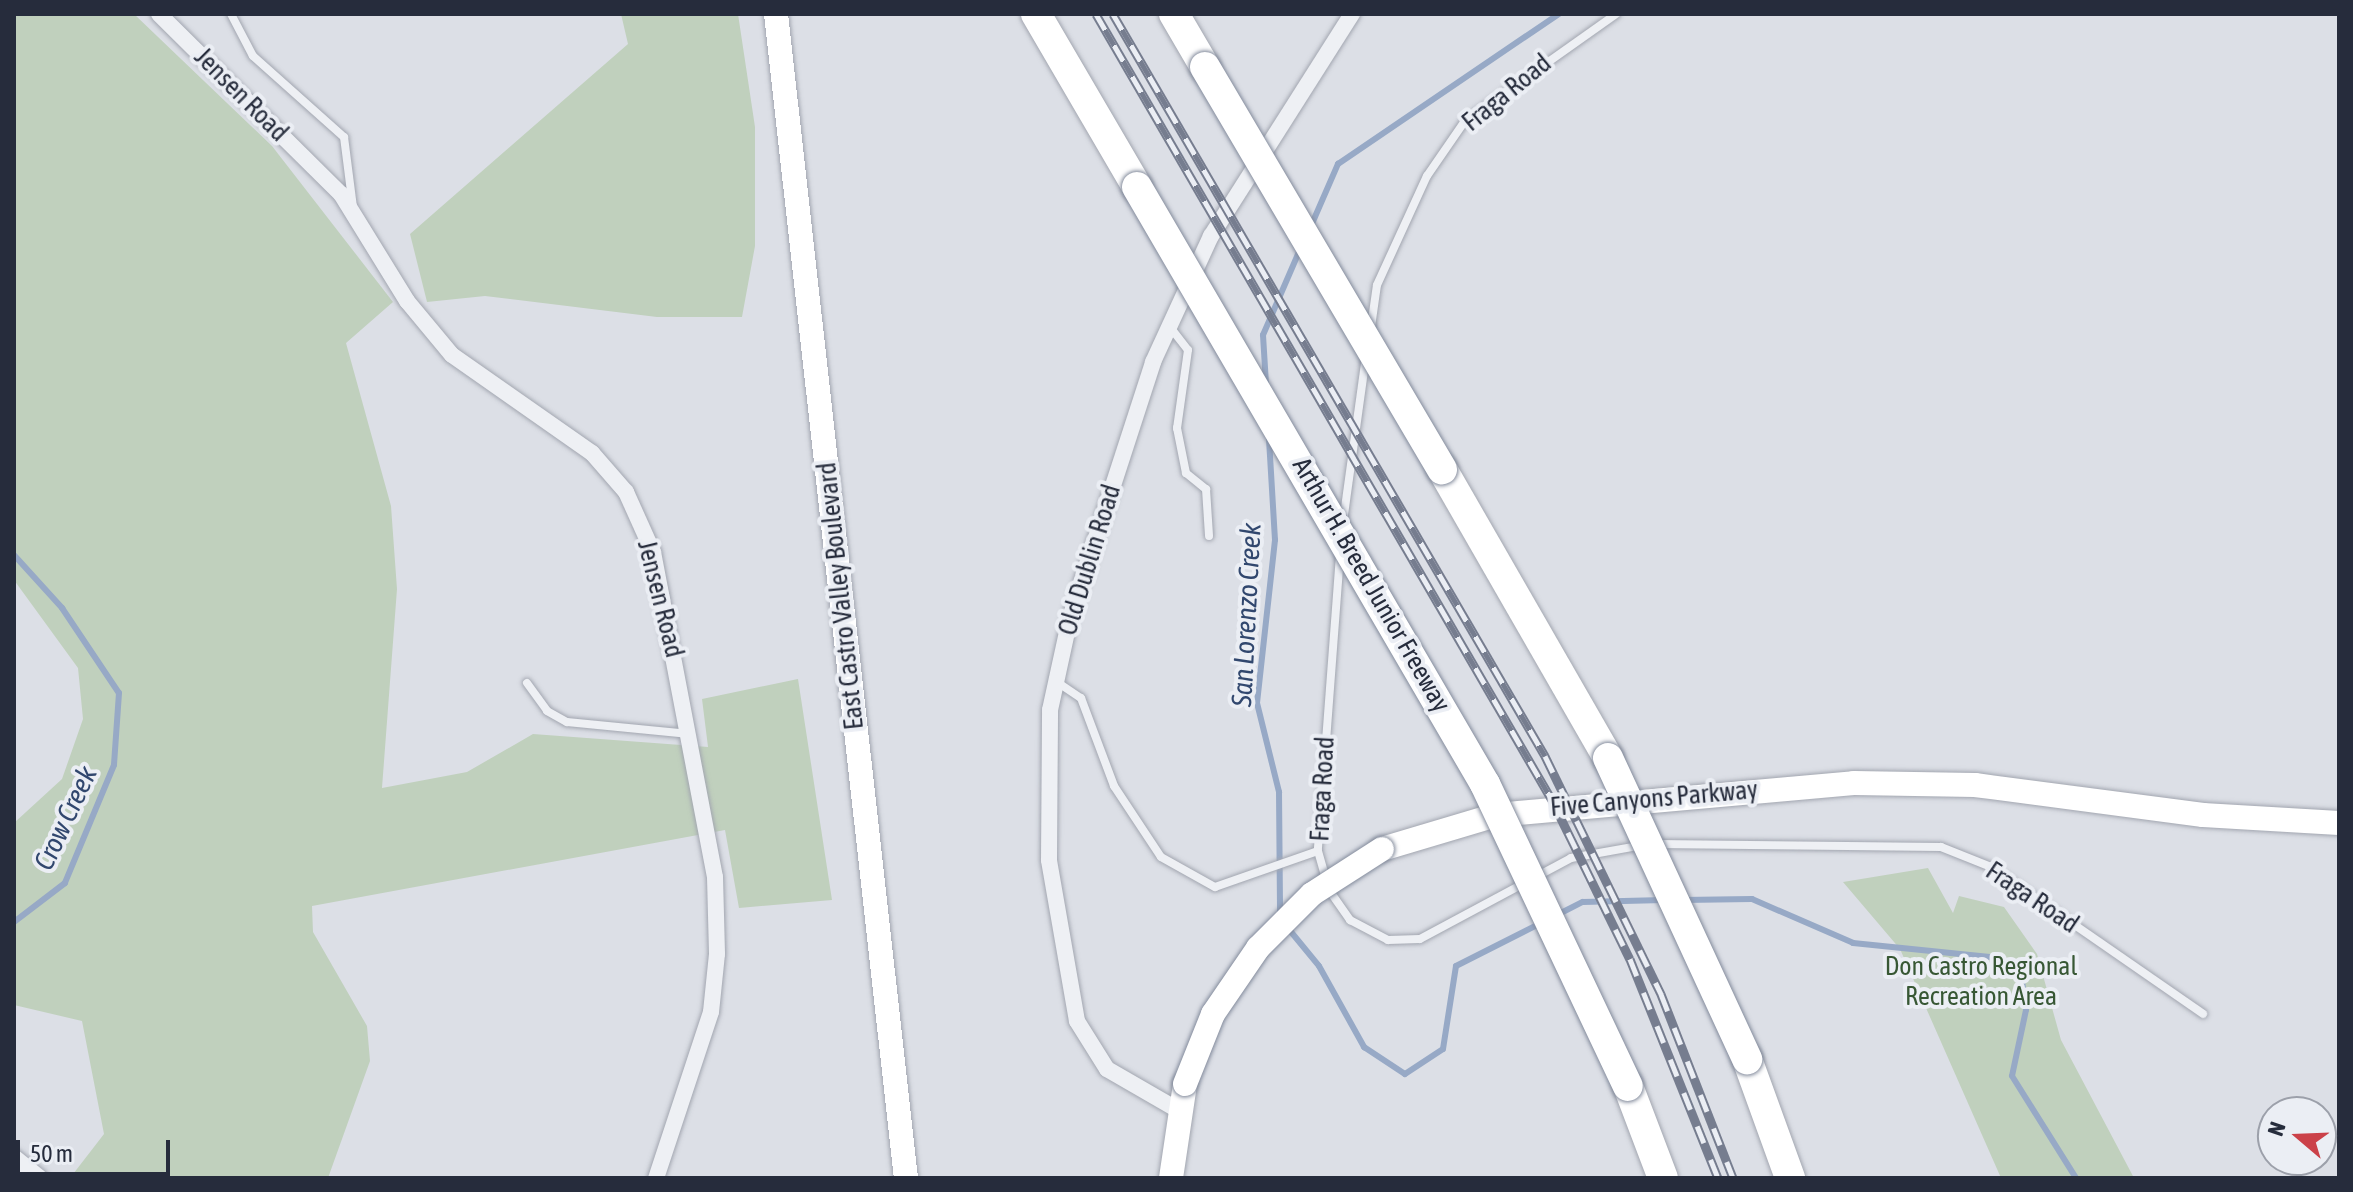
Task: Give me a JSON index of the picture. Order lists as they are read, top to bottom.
{
  "streets": {
    "highway": ["Arthur H. Breed Junior Freeway"],
    "main road": ["East Castro Valley Boulevard", "Five Canyons Parkway"],
    "street": ["Jensen Road", "Old Dublin Road"],
    "lane": ["Fraga Road"]
  },
  "crossings": [
    ["Old Dublin Road", "Five Canyons Parkway"]
  ],
  "water": ["San Lorenzo Creek", "Crow Creek"],
  "parks": ["Don Castro Regional Recreation Area"],
  "scale_bar": "50 m",
  "north": "left"
}
